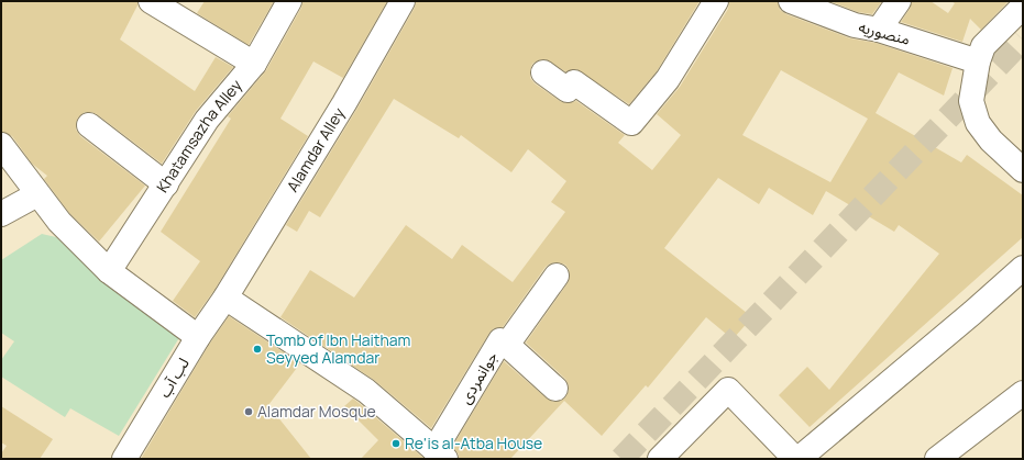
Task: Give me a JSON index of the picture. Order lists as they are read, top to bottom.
{
  "streets": {
    "street": [
      "منصوریه",
      "Khatamsazha Alley",
      "Alamdar Alley",
      "لب آب",
      "جوانمردی"
    ]
  },
  "crossings": [
    ["Alamdar Alley", "لب آب"]
  ],
  "places": ["Tomb of Ibn Haitham Seyyed Alamdar", "Alamdar Mosque", "Re'is al-Atba House"]
}
